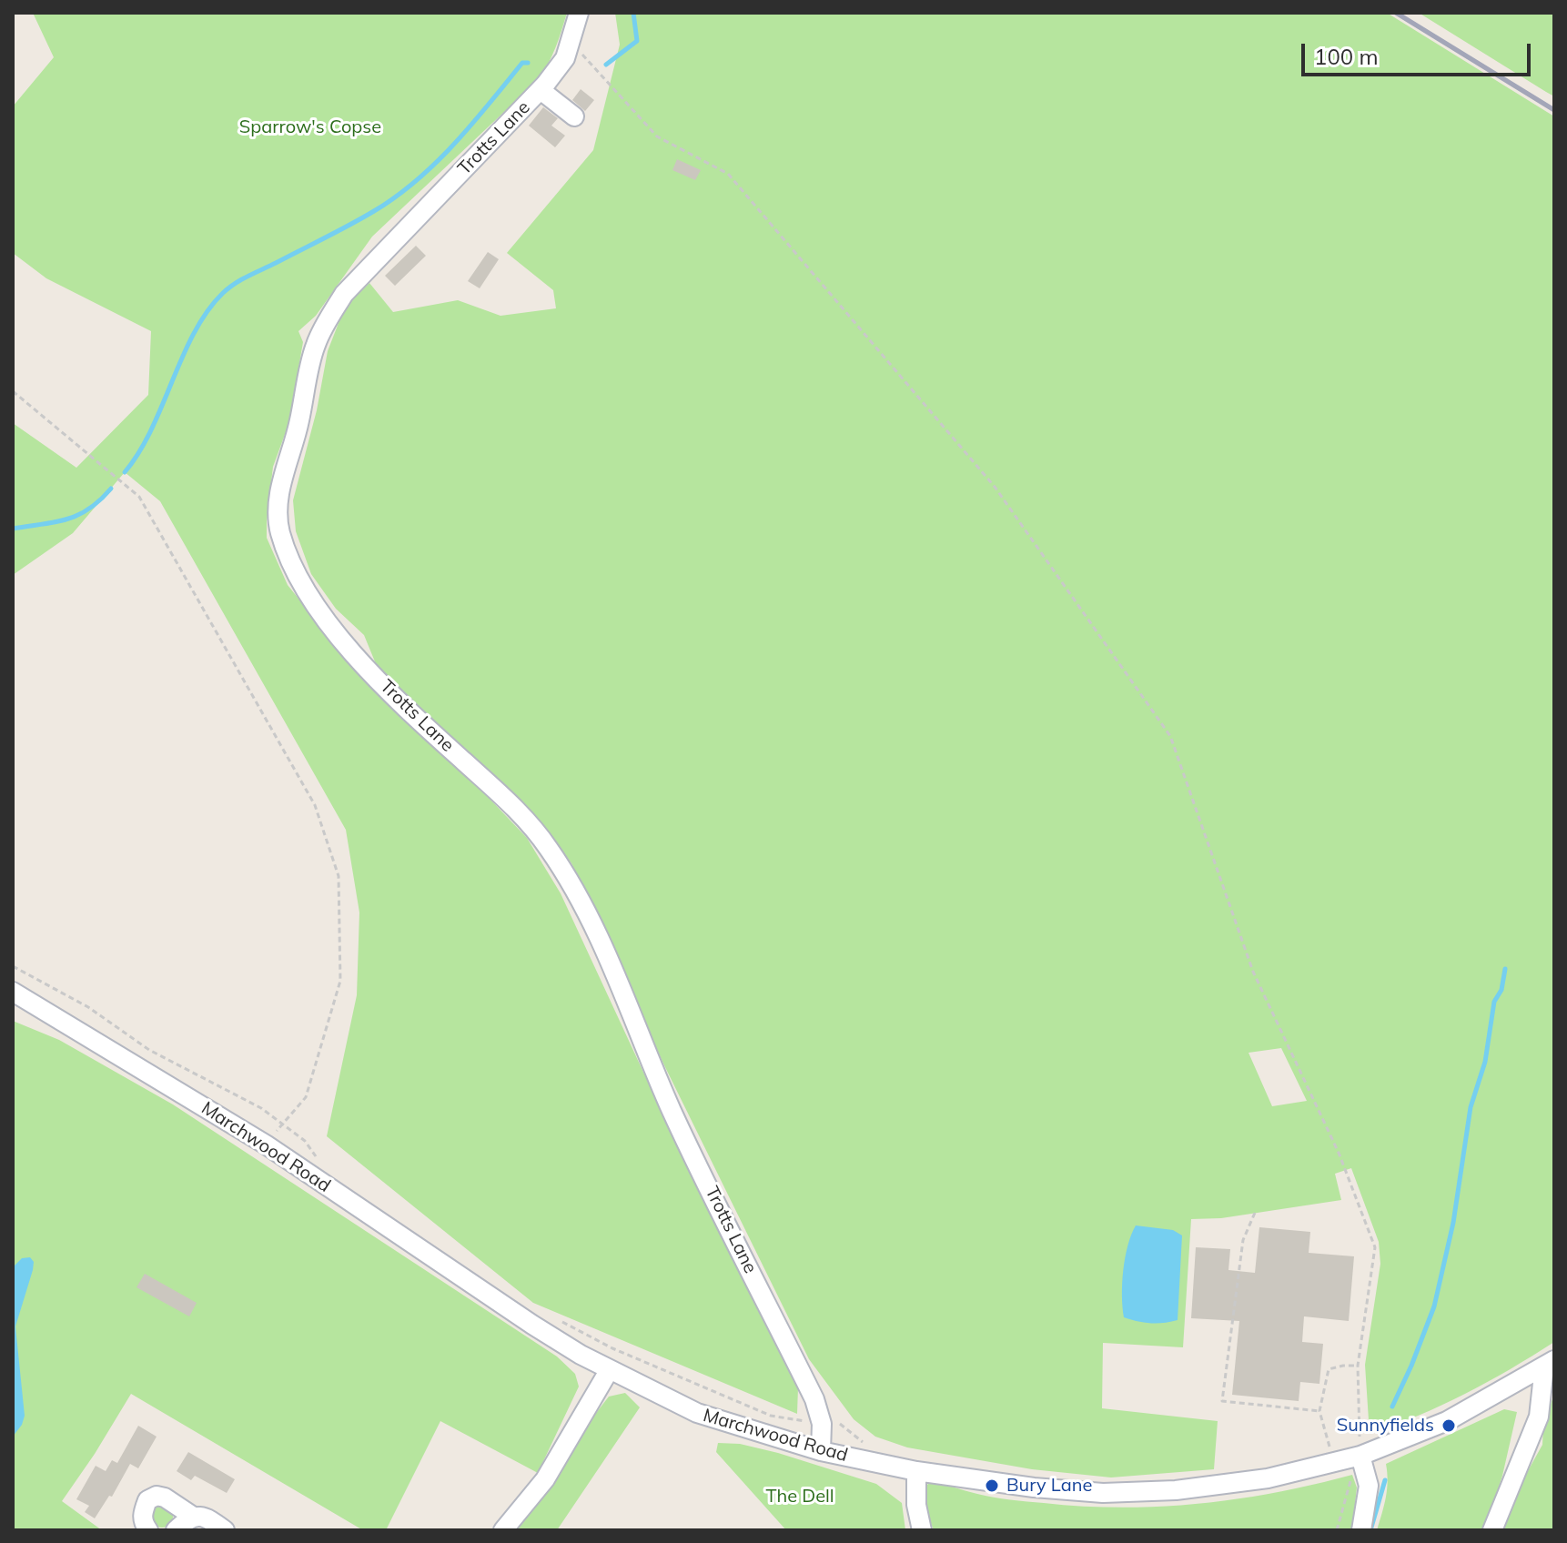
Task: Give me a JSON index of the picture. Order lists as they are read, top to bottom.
{
  "streets": {
    "street": ["Trotts Lane", "Marchwood Road"]
  },
  "crossings": [
    ["Trotts Lane", "Marchwood Road"]
  ],
  "parks": ["Sparrow's Copse", "The Dell"],
  "places": ["Sunnyfields", "Bury Lane"],
  "scale_bar": "100 m"
}
